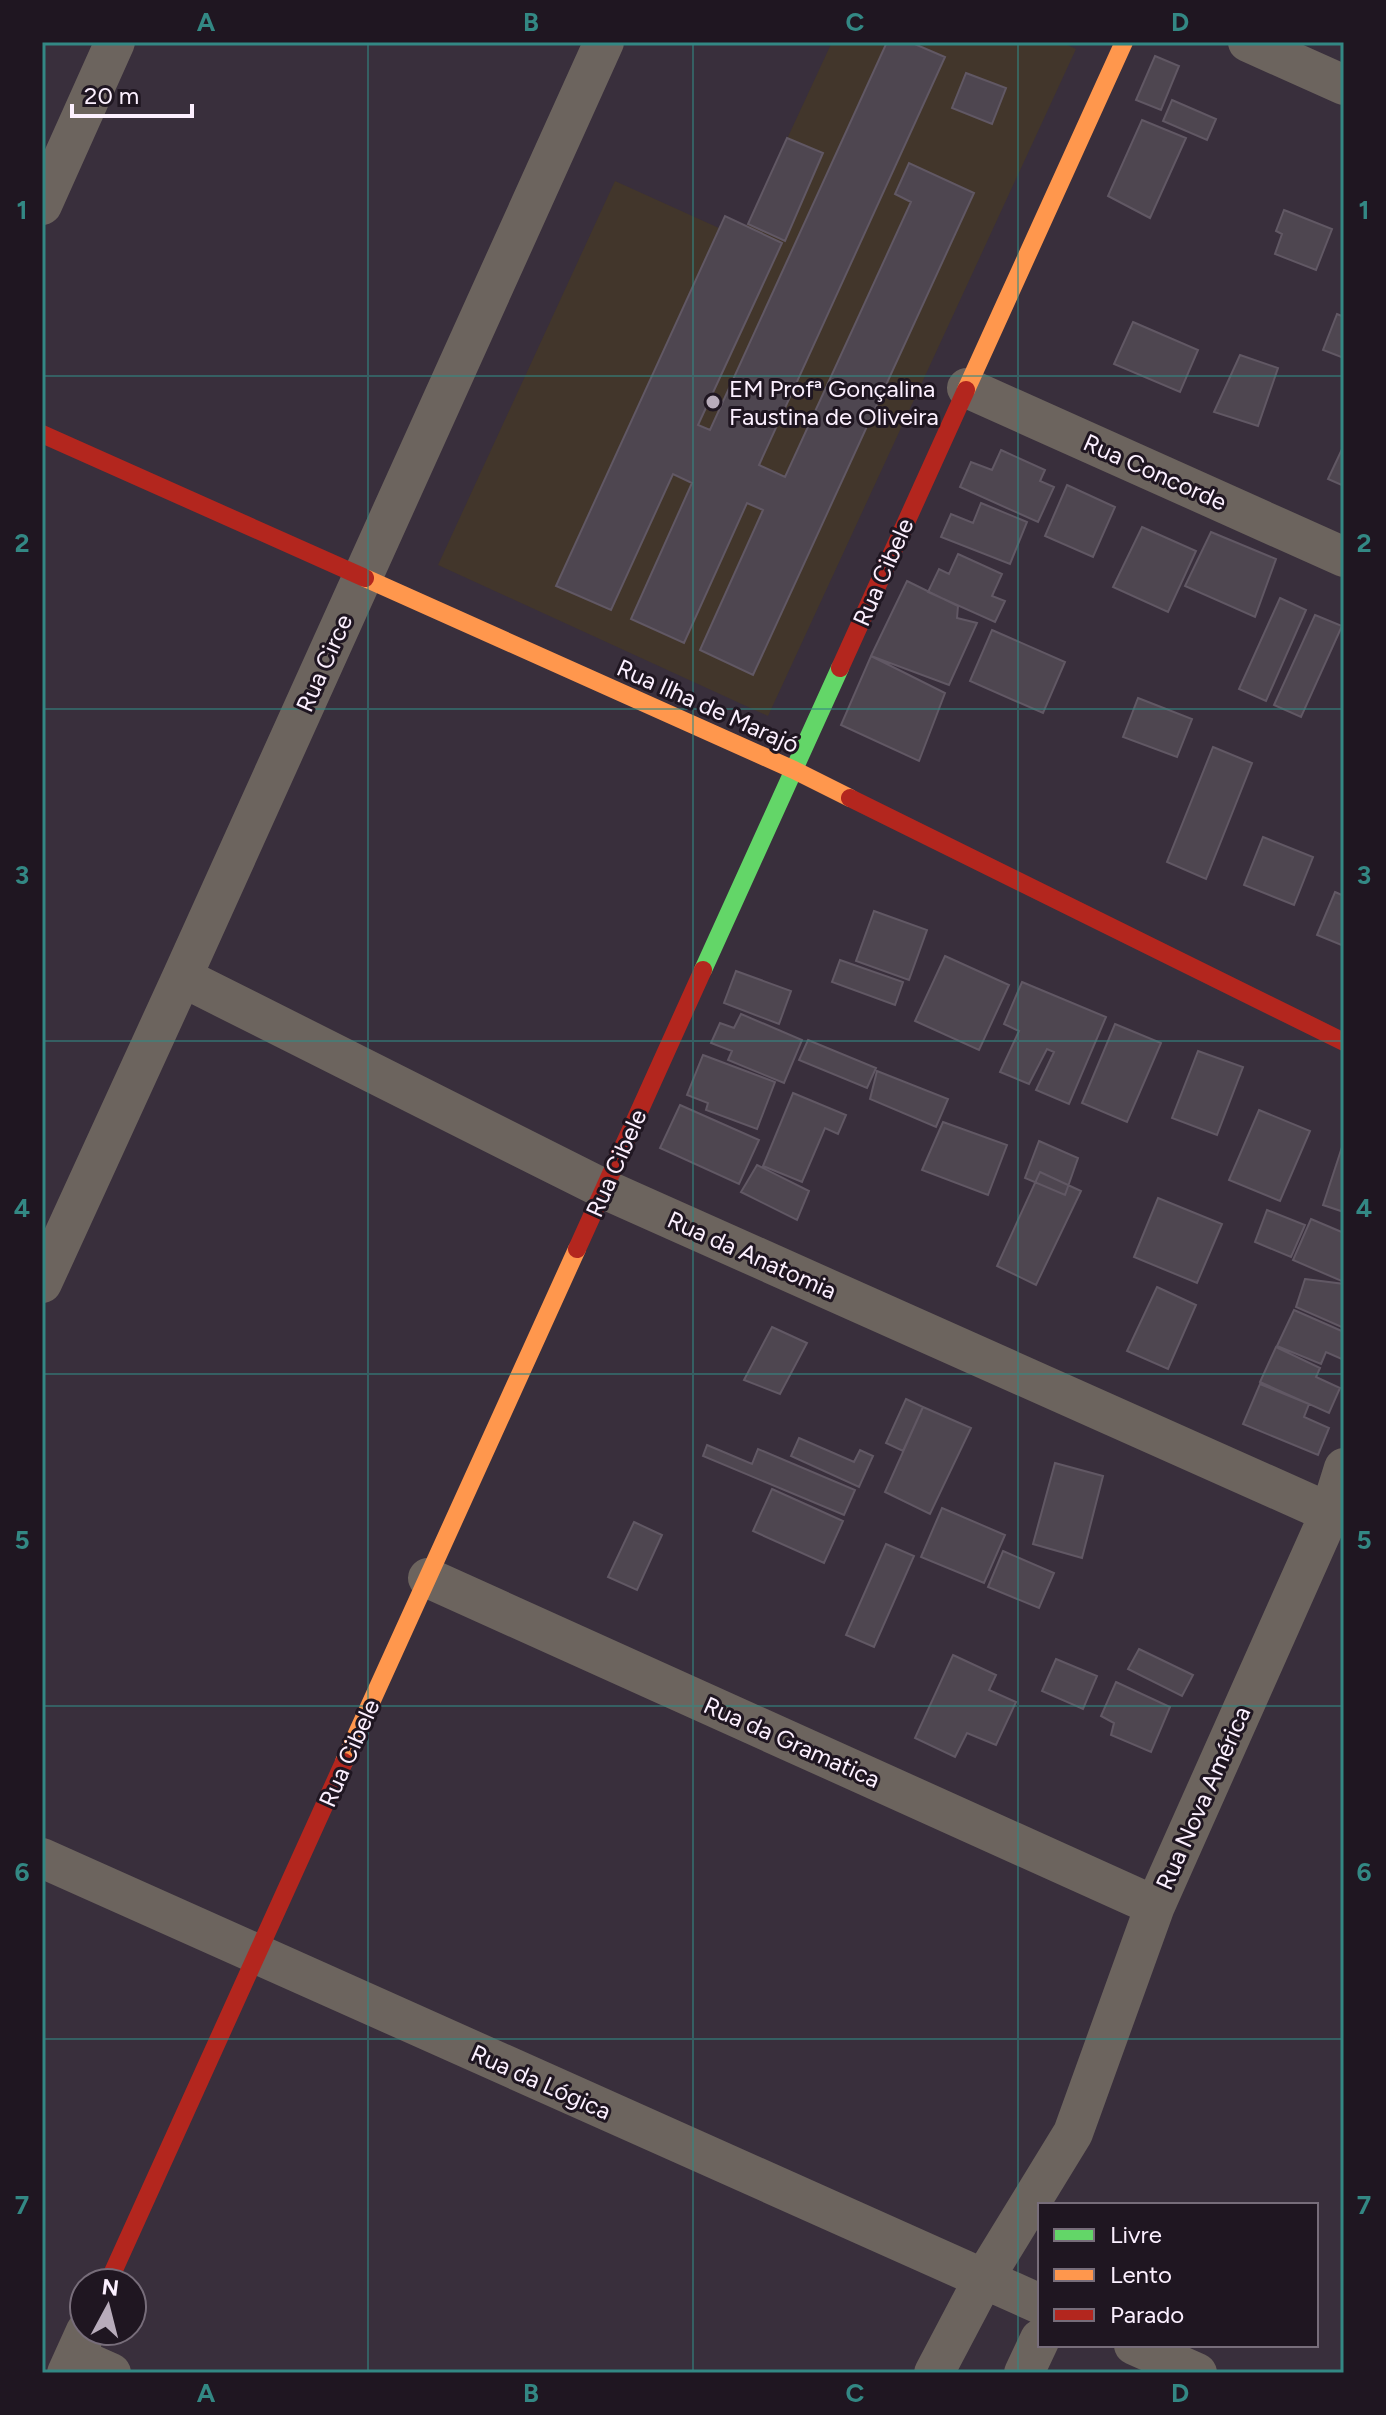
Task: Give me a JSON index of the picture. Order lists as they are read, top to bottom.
{
  "streets": {
    "street": [
      "Rua Concorde",
      "Rua Cibele",
      "Rua Circe",
      "Rua Ilha de Marajó",
      "Rua da Anatomia",
      "Rua da Gramatica",
      "Rua Nova América",
      "Rua da Lógica"
    ]
  },
  "crossings": [
    ["Rua Concorde", "Rua Cibele"],
    ["Rua Cibele", "Rua Ilha de Marajó"],
    ["Rua Cibele", "Rua da Anatomia"],
    ["Rua Cibele", "Rua da Gramatica"],
    ["Rua Cibele", "Rua da Lógica"],
    ["Rua Circe", "Rua Ilha de Marajó"],
    ["Rua Circe", "Rua da Anatomia"],
    ["Rua da Anatomia", "Rua Nova América"],
    ["Rua da Gramatica", "Rua Nova América"],
    ["Rua Nova América", "Rua da Lógica"]
  ],
  "places": ["EM Profª Gonçalina Faustina de Oliveira"],
  "legend": ["Livre", "Lento", "Parado"],
  "scale_bar": "20 m",
  "north": "top",
  "grid": {
    "columns": [
      "A",
      "B",
      "C",
      "D"
    ],
    "rows": [
      "1",
      "2",
      "3",
      "4",
      "5",
      "6",
      "7"
    ]
  }
}
